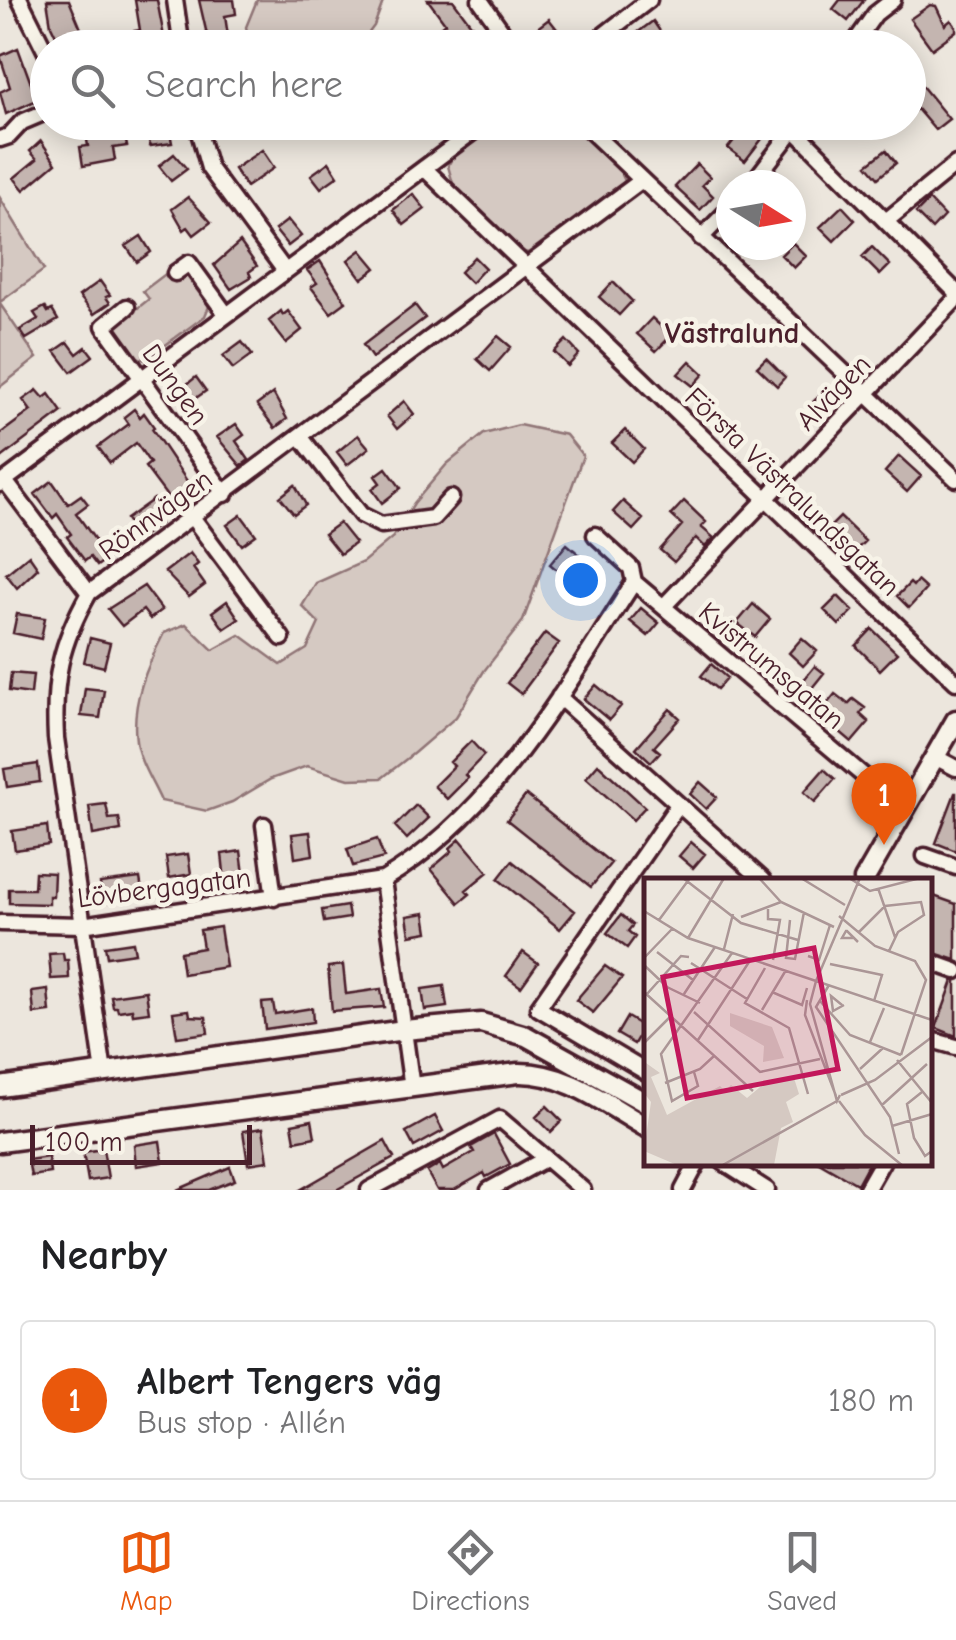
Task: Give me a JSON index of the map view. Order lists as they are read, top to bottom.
{
  "streets": {
    "street": [
      "Dungen",
      "Alvägen",
      "Första Västralundsgatan",
      "Rönnvägen",
      "Kvistrumsgatan",
      "Lövbergagatan"
    ]
  },
  "crossings": [
    ["Dungen", "Rönnvägen"],
    ["Alvägen", "Första Västralundsgatan"],
    ["Alvägen", "Kvistrumsgatan"],
    ["Första Västralundsgatan", "Rönnvägen"],
    ["Rönnvägen", "Lövbergagatan"],
    ["Kvistrumsgatan", "Lövbergagatan"]
  ],
  "districts": ["Västralund"],
  "scale_bar": "100 m",
  "north": "right",
  "page": {
    "search": "Search here",
    "pins": "1",
    "scale": "100 m",
    "heading": "Nearby",
    "list": [
      {
        "mark": "1",
        "name": "Albert Tengers väg",
        "note": "Bus stop · Allén",
        "value": "180 m"
      }
    ],
    "nav": ["Map", "Directions", "Saved"]
  }
}
